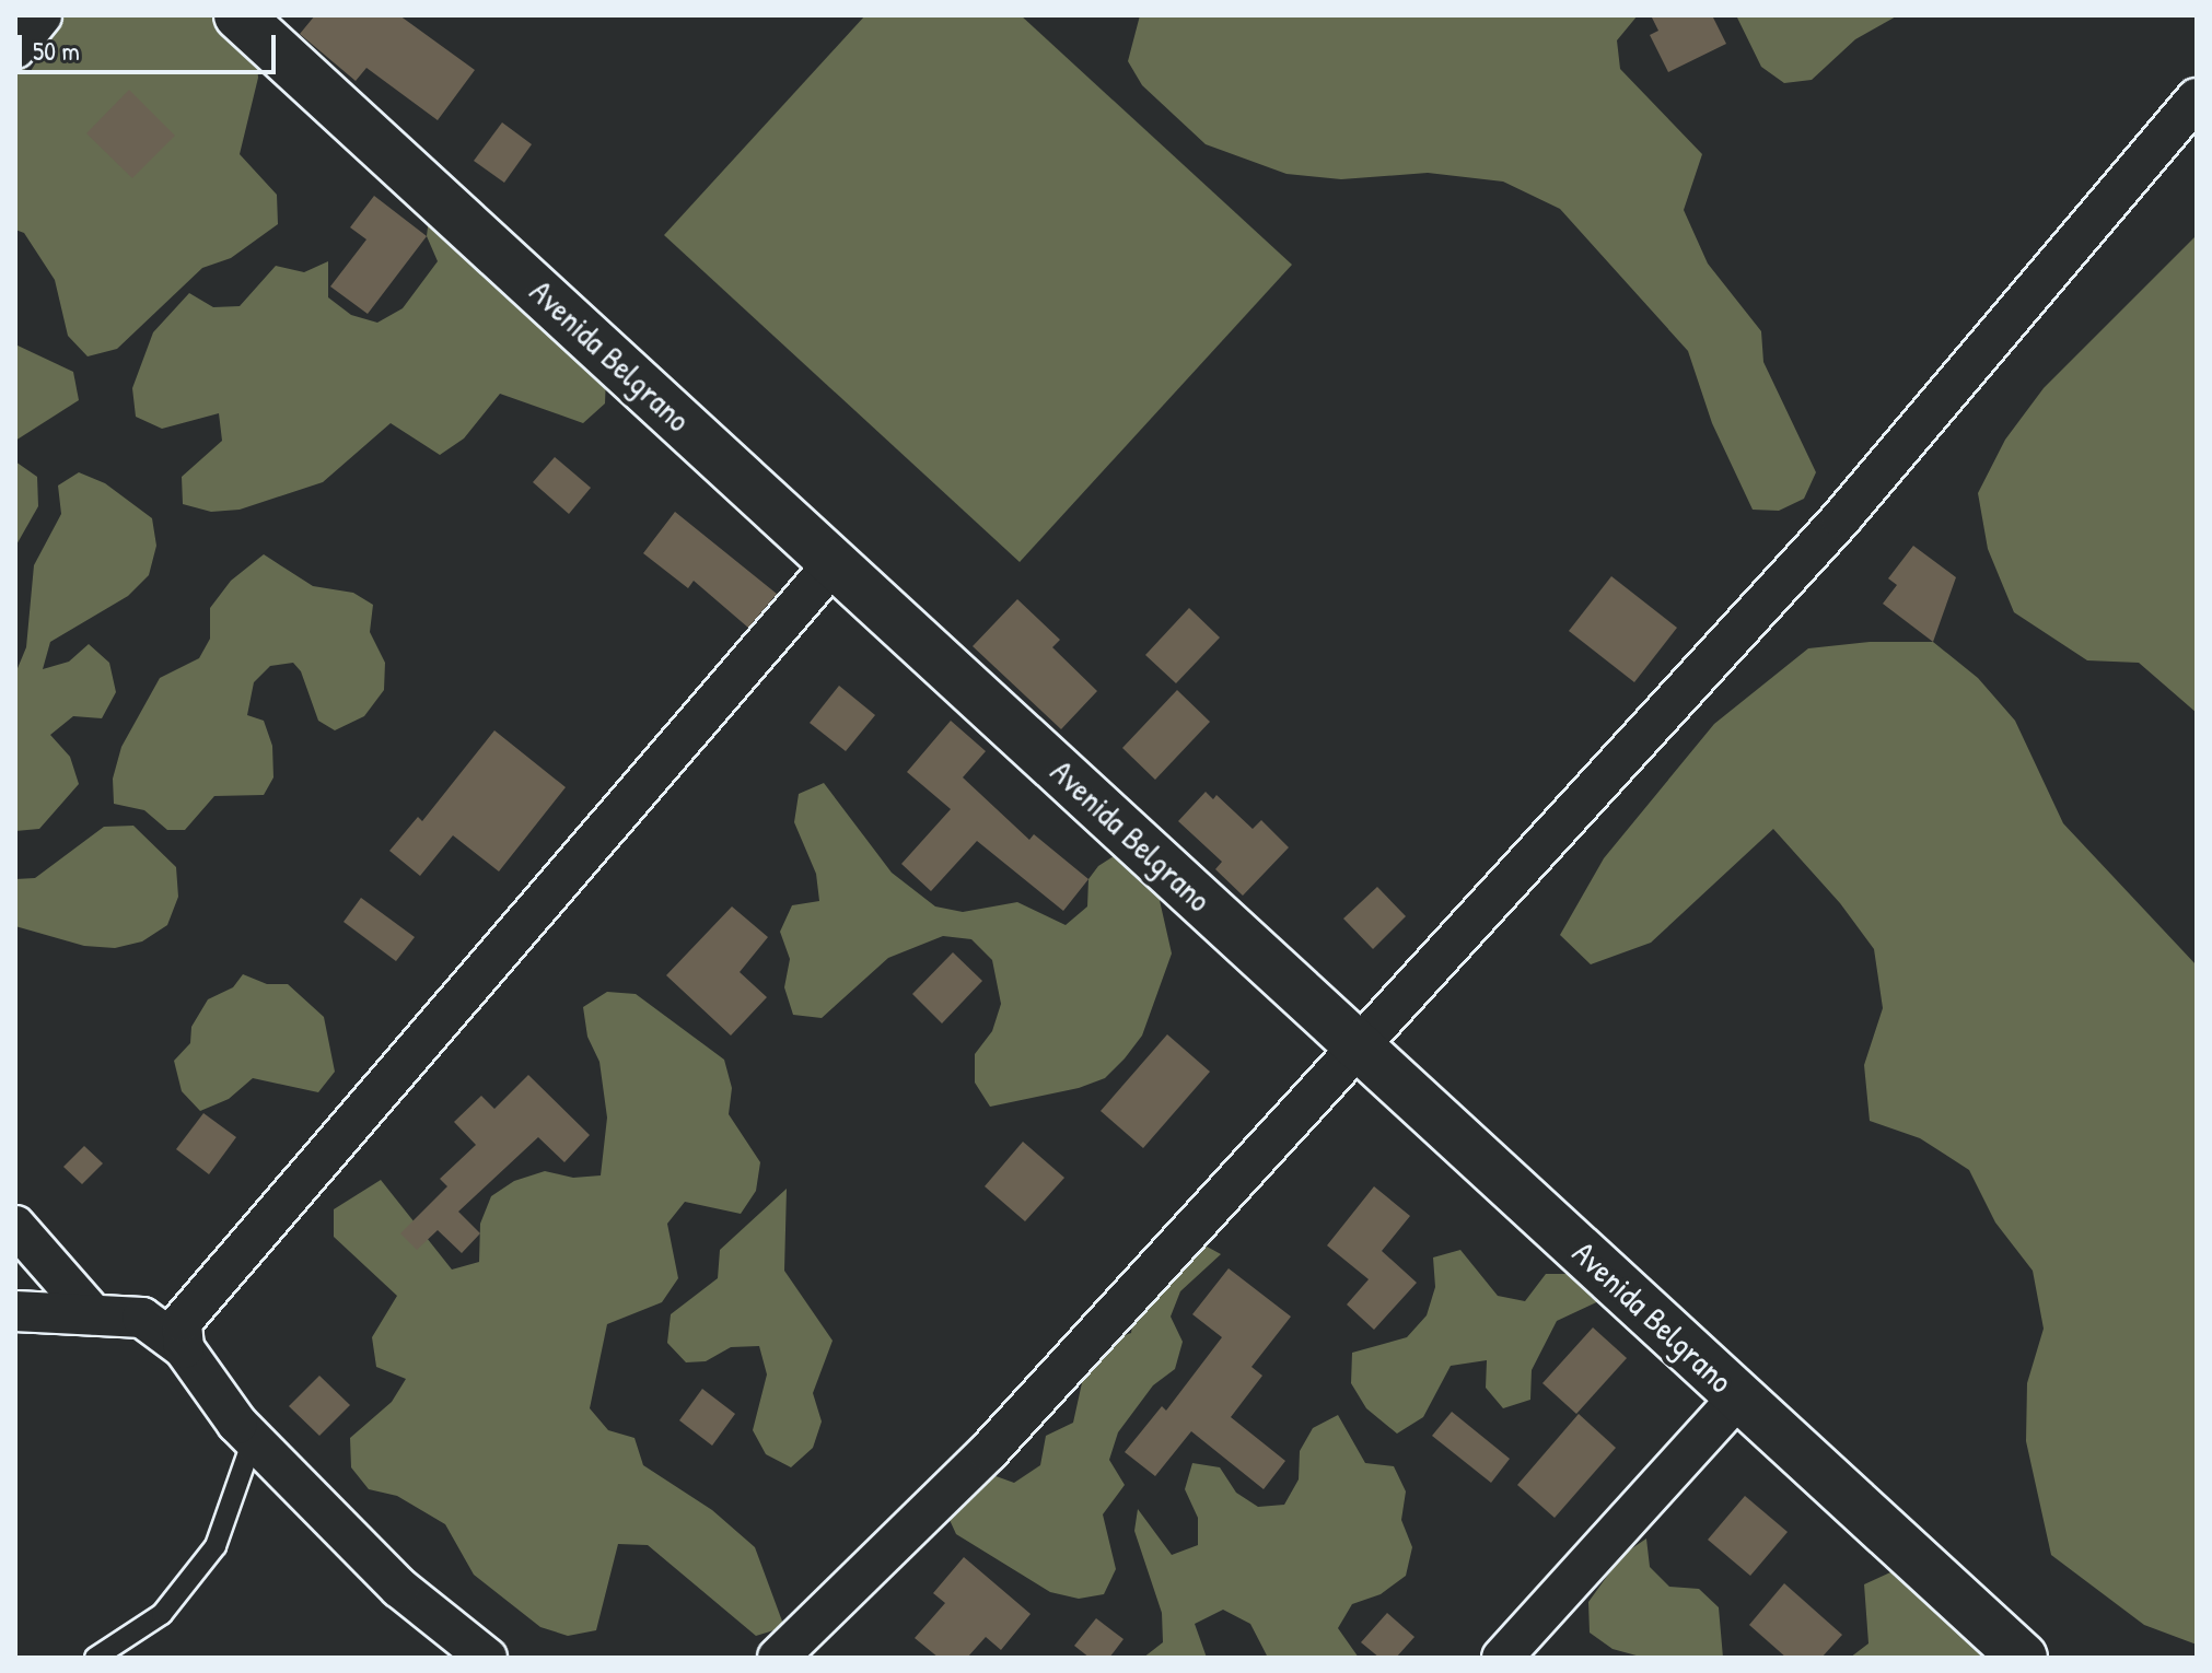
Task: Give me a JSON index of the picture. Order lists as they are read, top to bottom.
{
  "streets": {
    "street": ["Avenida Belgrano"]
  },
  "scale_bar": "50 m"
}
